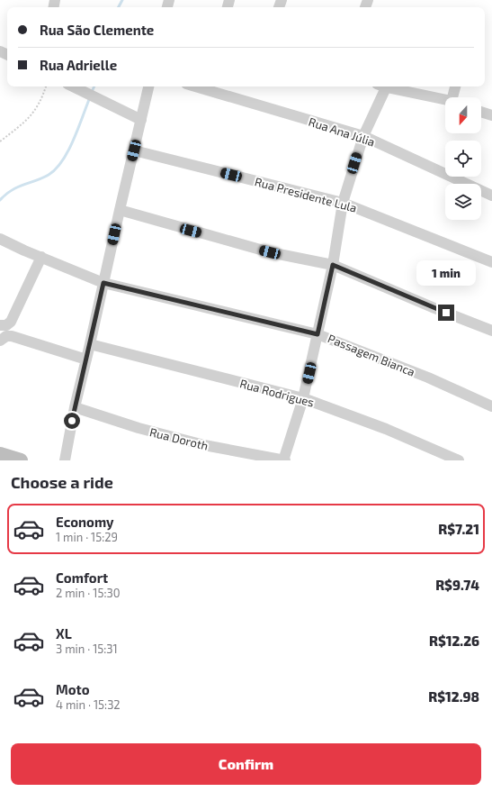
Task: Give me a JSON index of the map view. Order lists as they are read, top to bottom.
{
  "streets": {
    "street": [
      "Rua Ana Júlia",
      "Rua Presidente Lula",
      "Passagem Bianca",
      "Rua Rodrigues",
      "Rua Doroth"
    ]
  },
  "north": "bottom",
  "page": {
    "banner": ["Rua São Clemente", "Rua Adrielle"],
    "bubble": "1 min",
    "heading": "Choose a ride",
    "list": [
      {
        "name": "Economy",
        "note": "1 min · 15:29",
        "value": "R$7.21"
      },
      {
        "name": "Comfort",
        "note": "2 min · 15:30",
        "value": "R$9.74"
      },
      {
        "name": "XL",
        "note": "3 min · 15:31",
        "value": "R$12.26"
      },
      {
        "name": "Moto",
        "note": "4 min · 15:32",
        "value": "R$12.98"
      }
    ],
    "buttons": "Confirm"
  }
}
